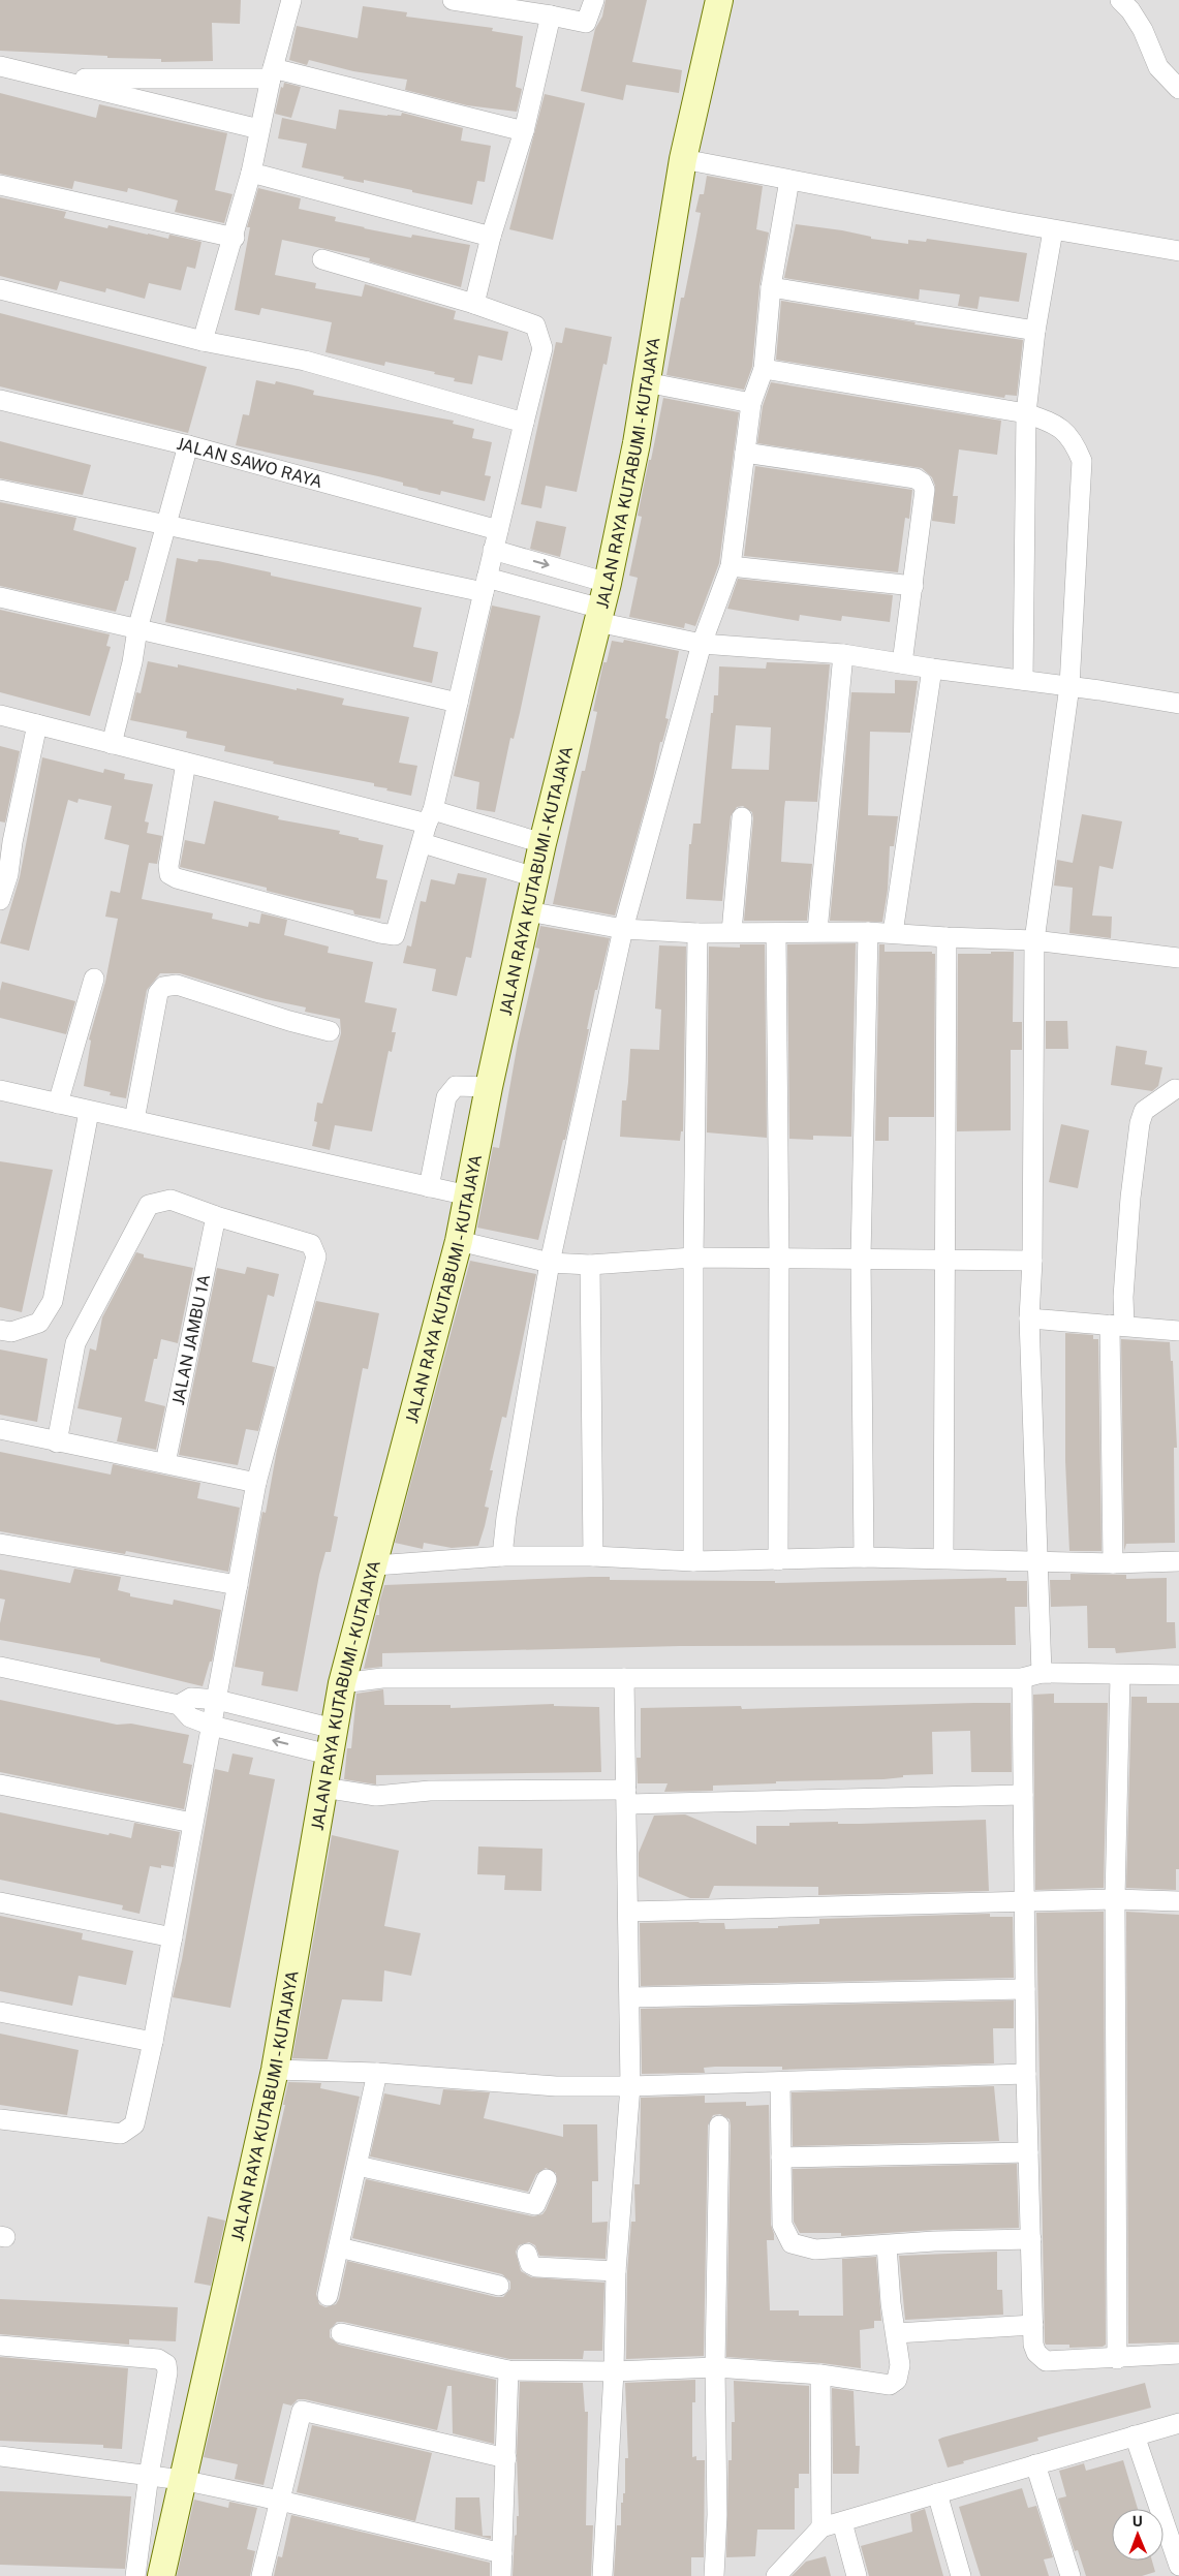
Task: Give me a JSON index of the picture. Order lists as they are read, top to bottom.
{
  "streets": {
    "street": ["JALAN SAWO RAYA", "JALAN RAYA KUTABUMI - KUTAJAYA", "JALAN JAMBU 1A"]
  },
  "north": "top"
}
